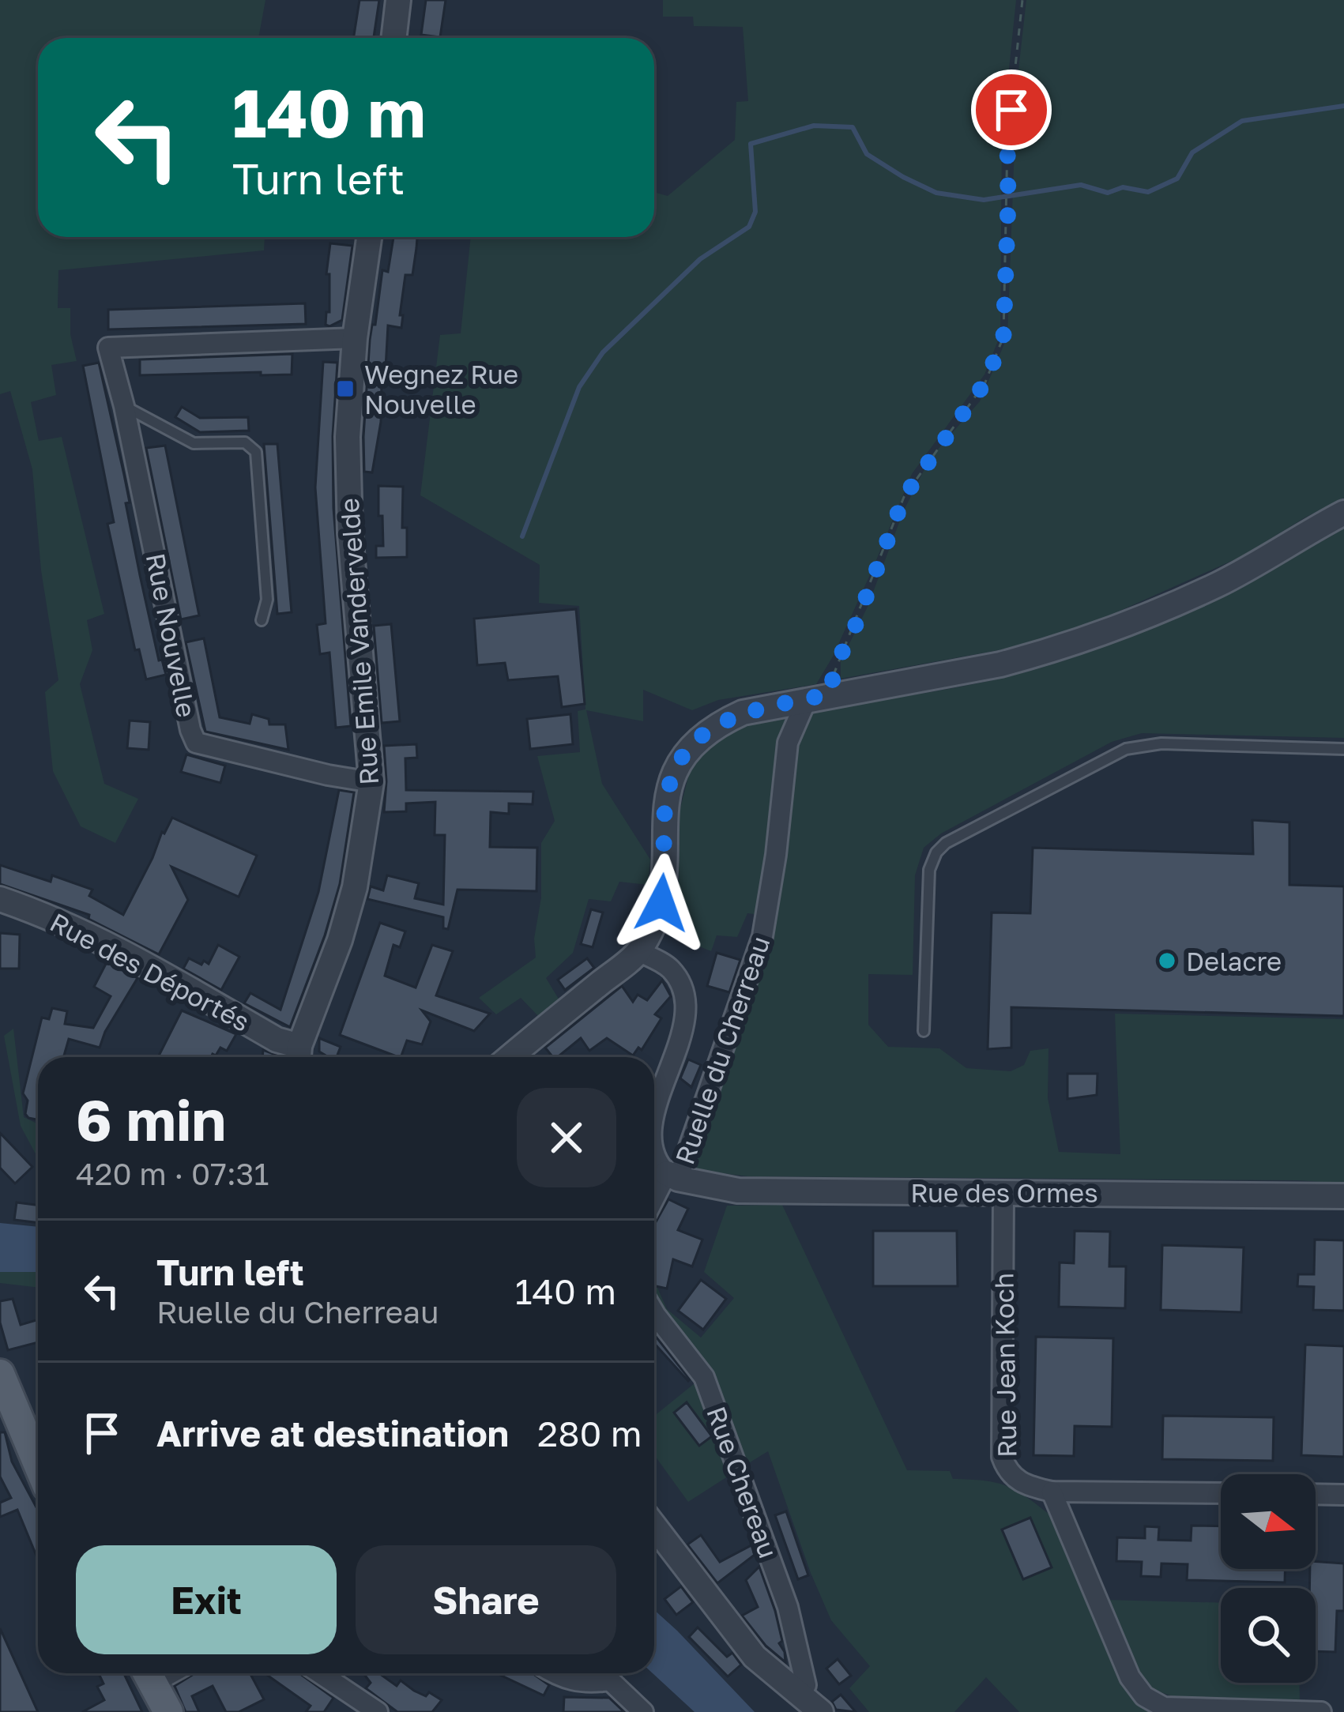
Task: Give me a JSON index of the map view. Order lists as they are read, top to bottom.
{
  "streets": {
    "street": [
      "Rue Nouvelle",
      "Rue Emile Vandervelde",
      "Rue des Déportés",
      "Ruelle du Cherreau",
      "Rue des Ormes",
      "Rue Jean Koch",
      "Rue Chereau"
    ]
  },
  "crossings": [
    ["Rue Nouvelle", "Rue Emile Vandervelde"],
    ["Ruelle du Cherreau", "Rue des Ormes"],
    ["Rue des Ormes", "Rue Jean Koch"]
  ],
  "places": {
    "transit": ["Wegnez Rue Nouvelle"],
    "other": ["Delacre"]
  },
  "north": "right",
  "page": {
    "turn": ["140 m", "Turn left"],
    "heading": ["6 min", "420 m · 07:31"],
    "list": [
      {
        "name": "Turn left",
        "note": "Ruelle du Cherreau",
        "value": "140 m"
      },
      {
        "name": "Arrive at destination",
        "value": "280 m"
      }
    ],
    "buttons": ["Exit", "Share"]
  }
}
